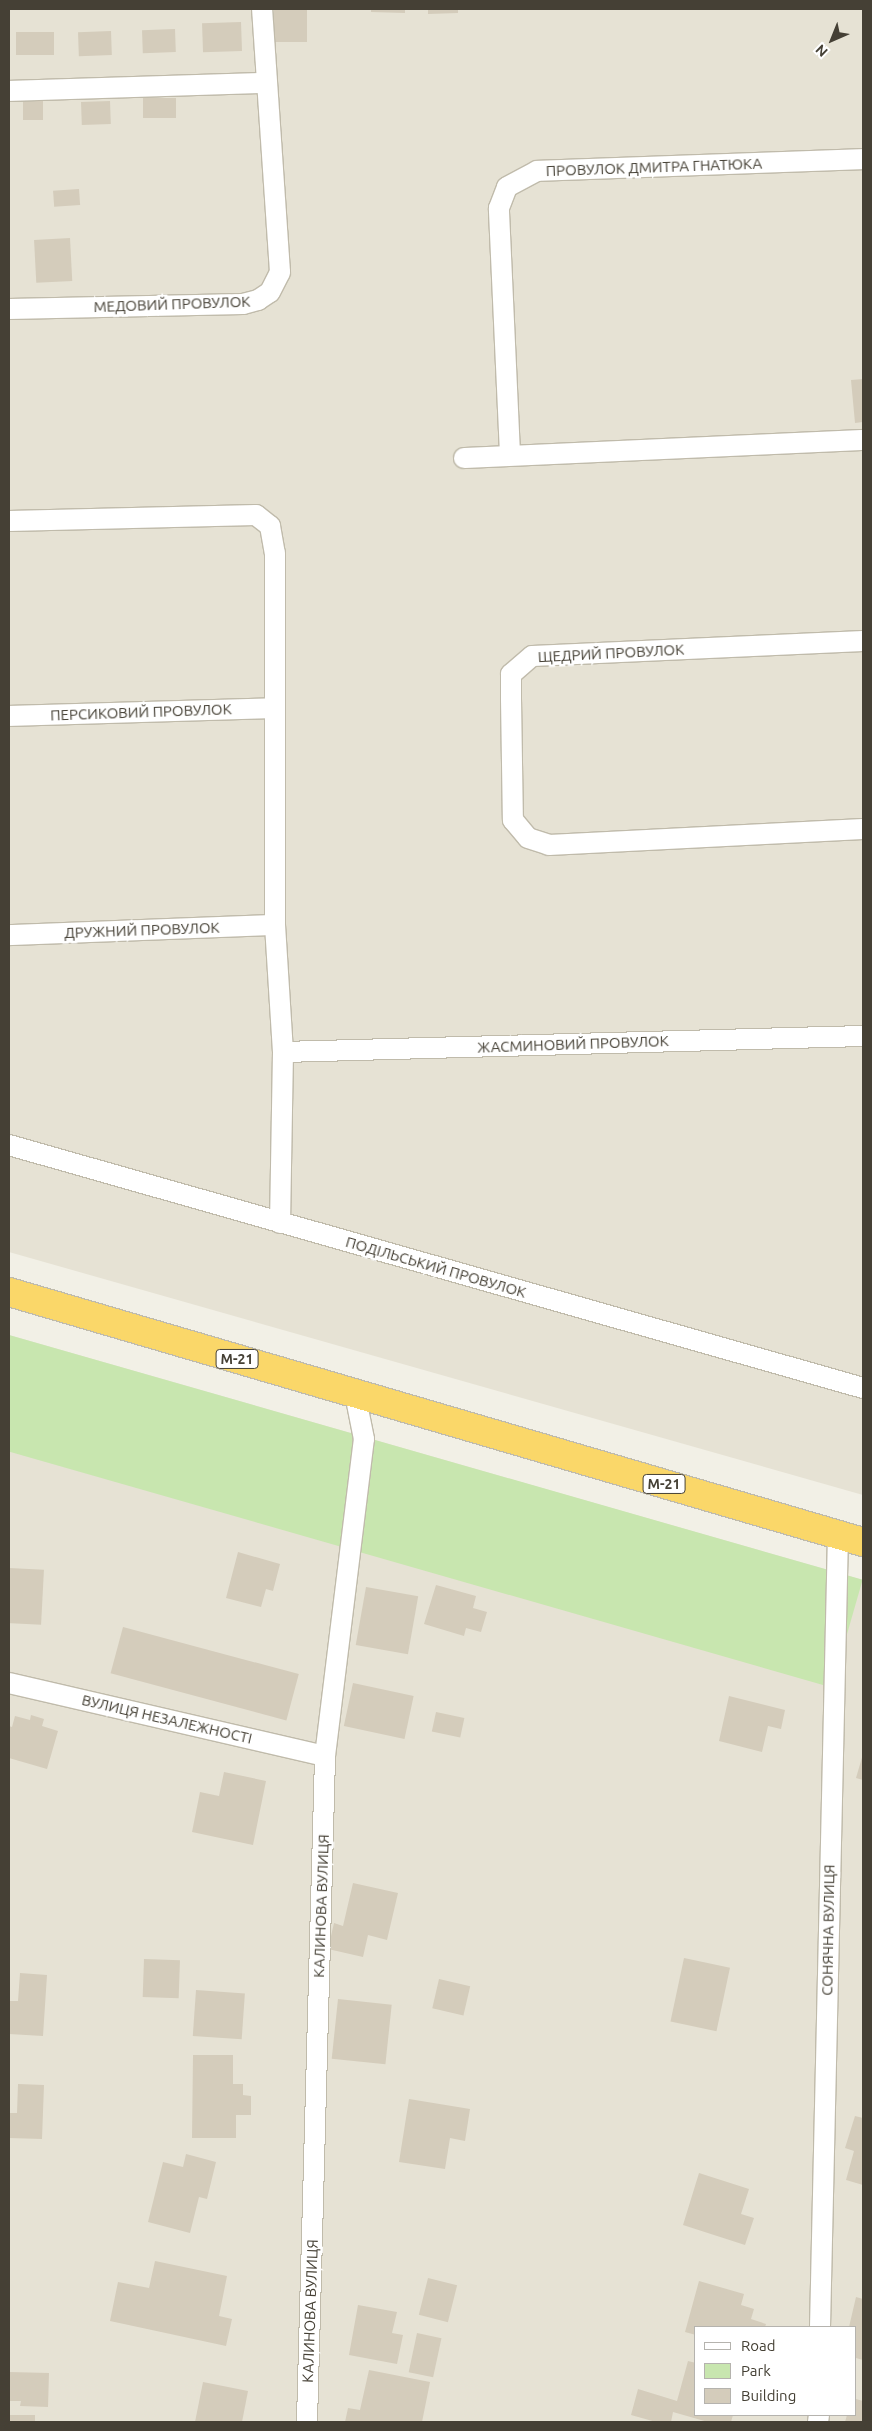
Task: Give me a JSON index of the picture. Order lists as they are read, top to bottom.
{
  "streets": {
    "highway": ["М-21"],
    "street": [
      "ПРОВУЛОК ДМИТРА ГНАТЮКА",
      "МЕДОВИЙ ПРОВУЛОК",
      "ЩЕДРИЙ ПРОВУЛОК",
      "ПЕРСИКОВИЙ ПРОВУЛОК",
      "ДРУЖНИЙ ПРОВУЛОК",
      "ЖАСМИНОВИЙ ПРОВУЛОК",
      "ПОДІЛЬСЬКИЙ ПРОВУЛОК",
      "ВУЛИЦЯ НЕЗАЛЕЖНОСТІ",
      "КАЛИНОВА ВУЛИЦЯ",
      "СОНЯЧНА ВУЛИЦЯ"
    ]
  },
  "crossings": [
    ["М-21", "КАЛИНОВА ВУЛИЦЯ"],
    ["М-21", "СОНЯЧНА ВУЛИЦЯ"],
    ["ВУЛИЦЯ НЕЗАЛЕЖНОСТІ", "КАЛИНОВА ВУЛИЦЯ"]
  ],
  "legend": ["Road", "Park", "Building"],
  "north": "bottom left"
}
